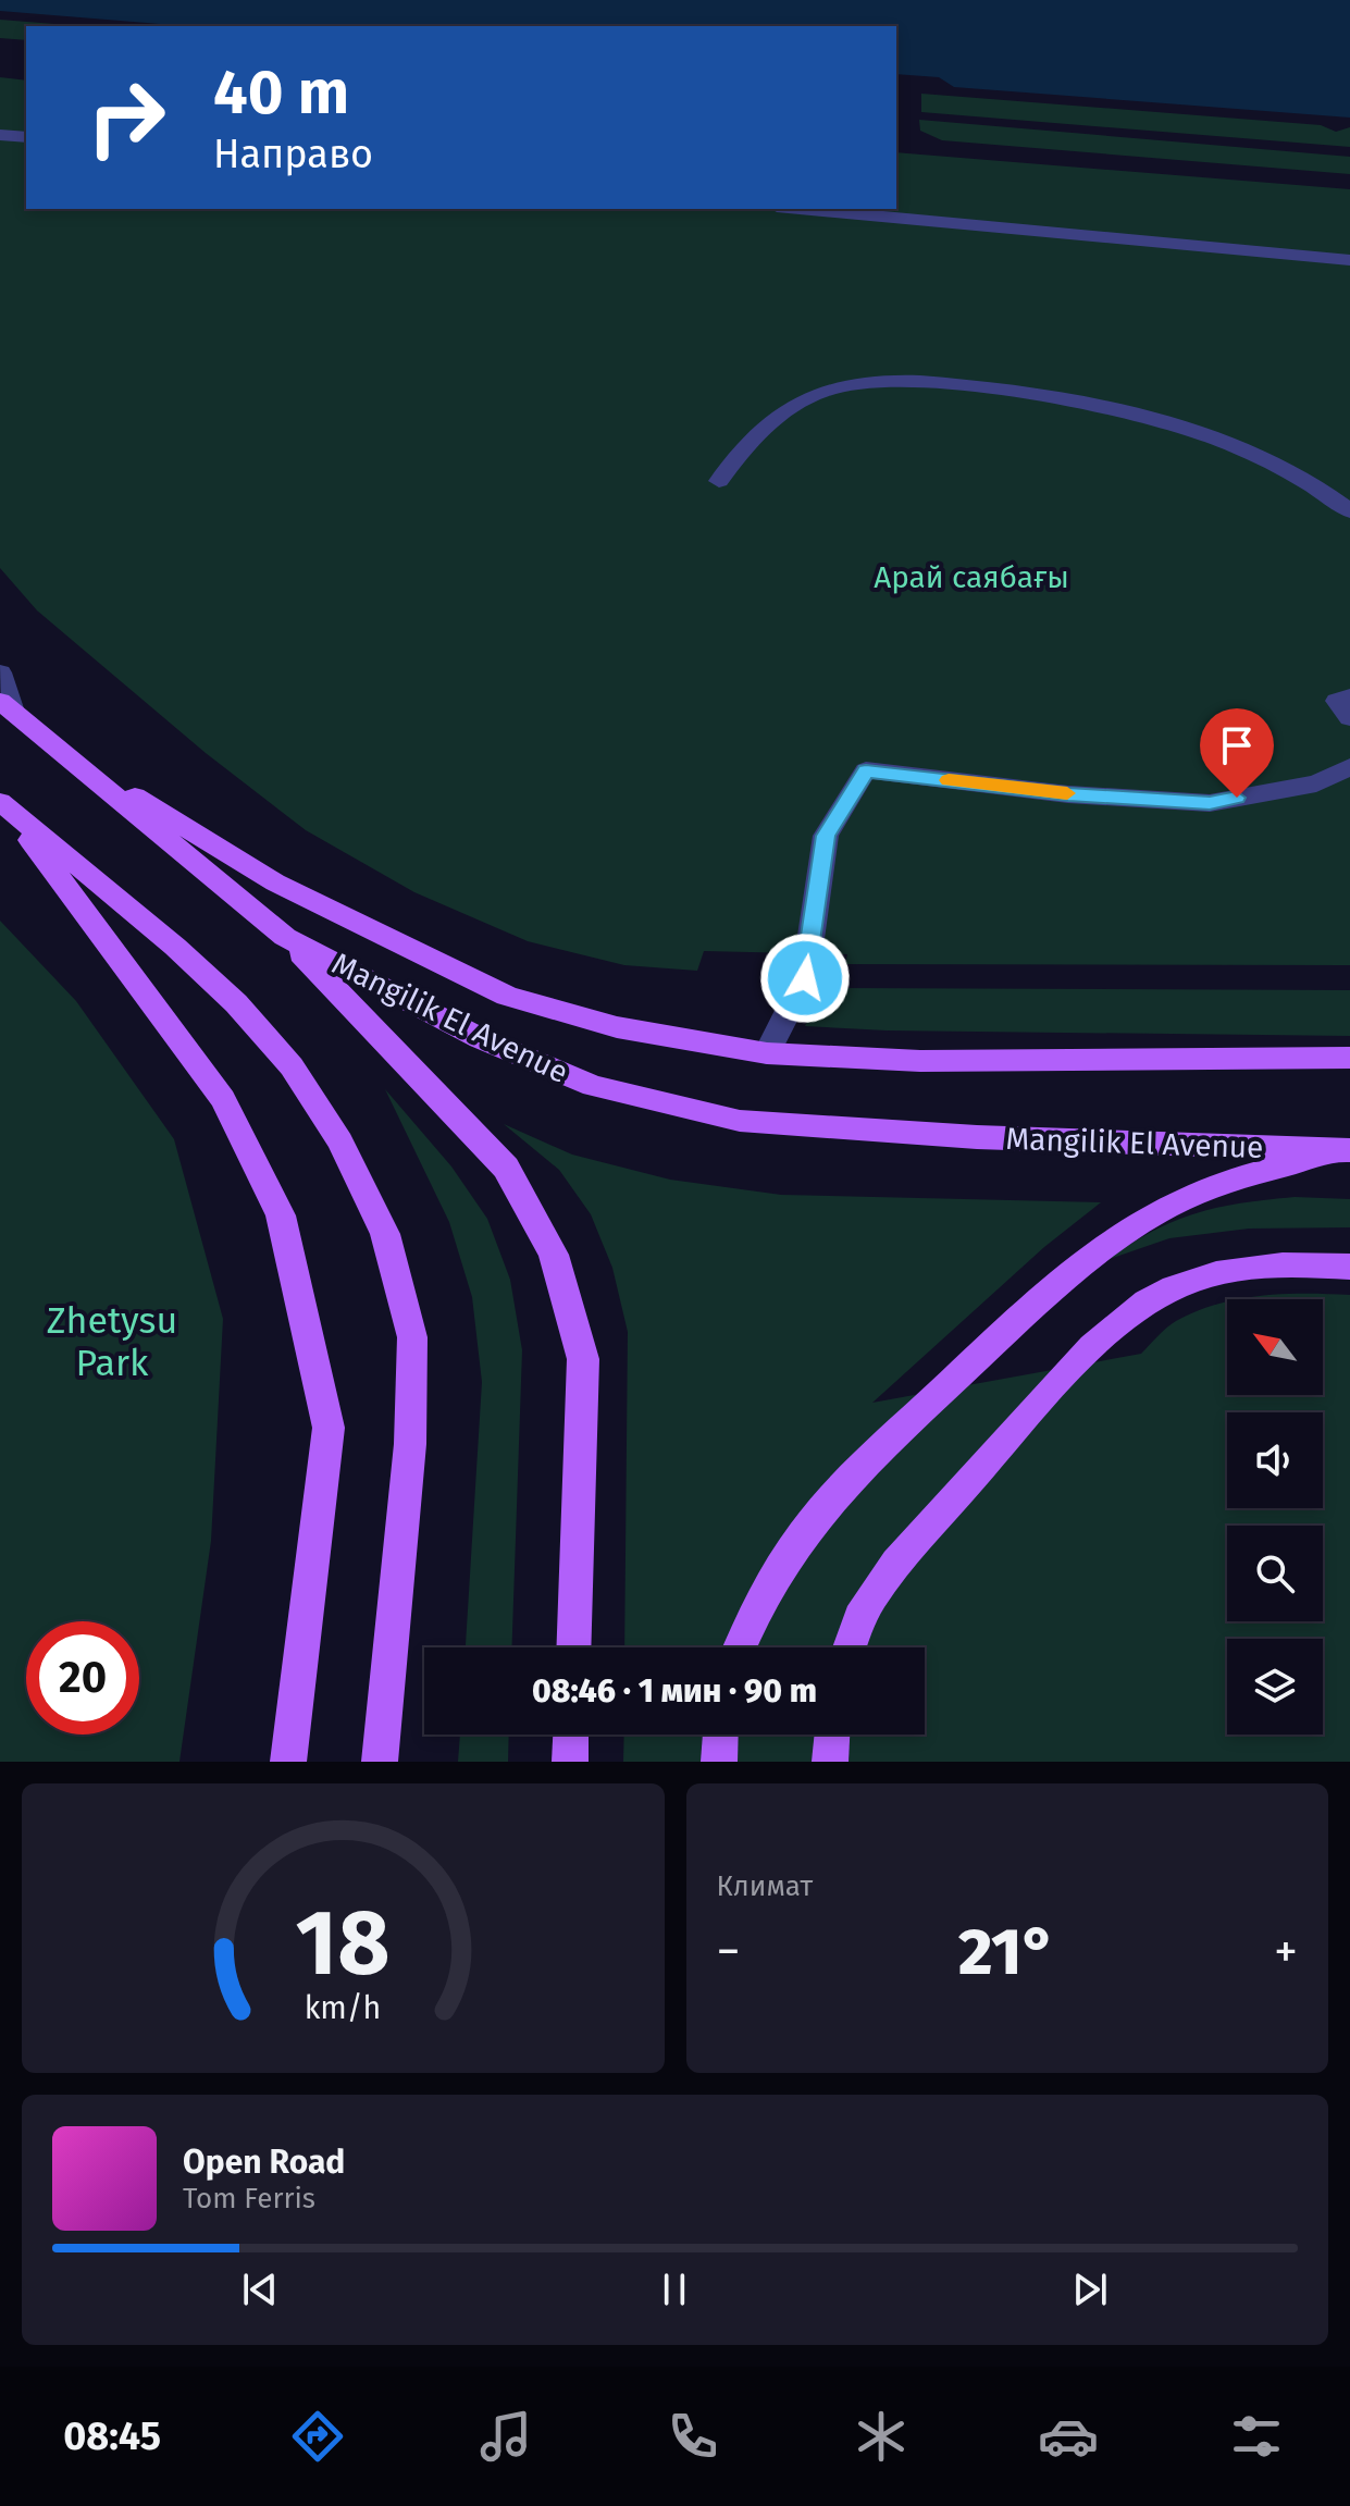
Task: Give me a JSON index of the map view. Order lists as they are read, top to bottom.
{
  "streets": {
    "main road": ["Mangilik El Avenue"]
  },
  "parks": ["Арай саябағы", "Zhetysu Park"],
  "north": "top left",
  "page": {
    "turn": ["40 m", "Направо"],
    "limit": "20",
    "trip": "08:46 · 1 мин · 90 m",
    "tile": "Климат",
    "heat": ["−", "21°", "+"],
    "song": ["Open Road", "Tom Ferris"],
    "tabs": "08:45",
    "gauge": ["18", "km/h"]
  }
}
